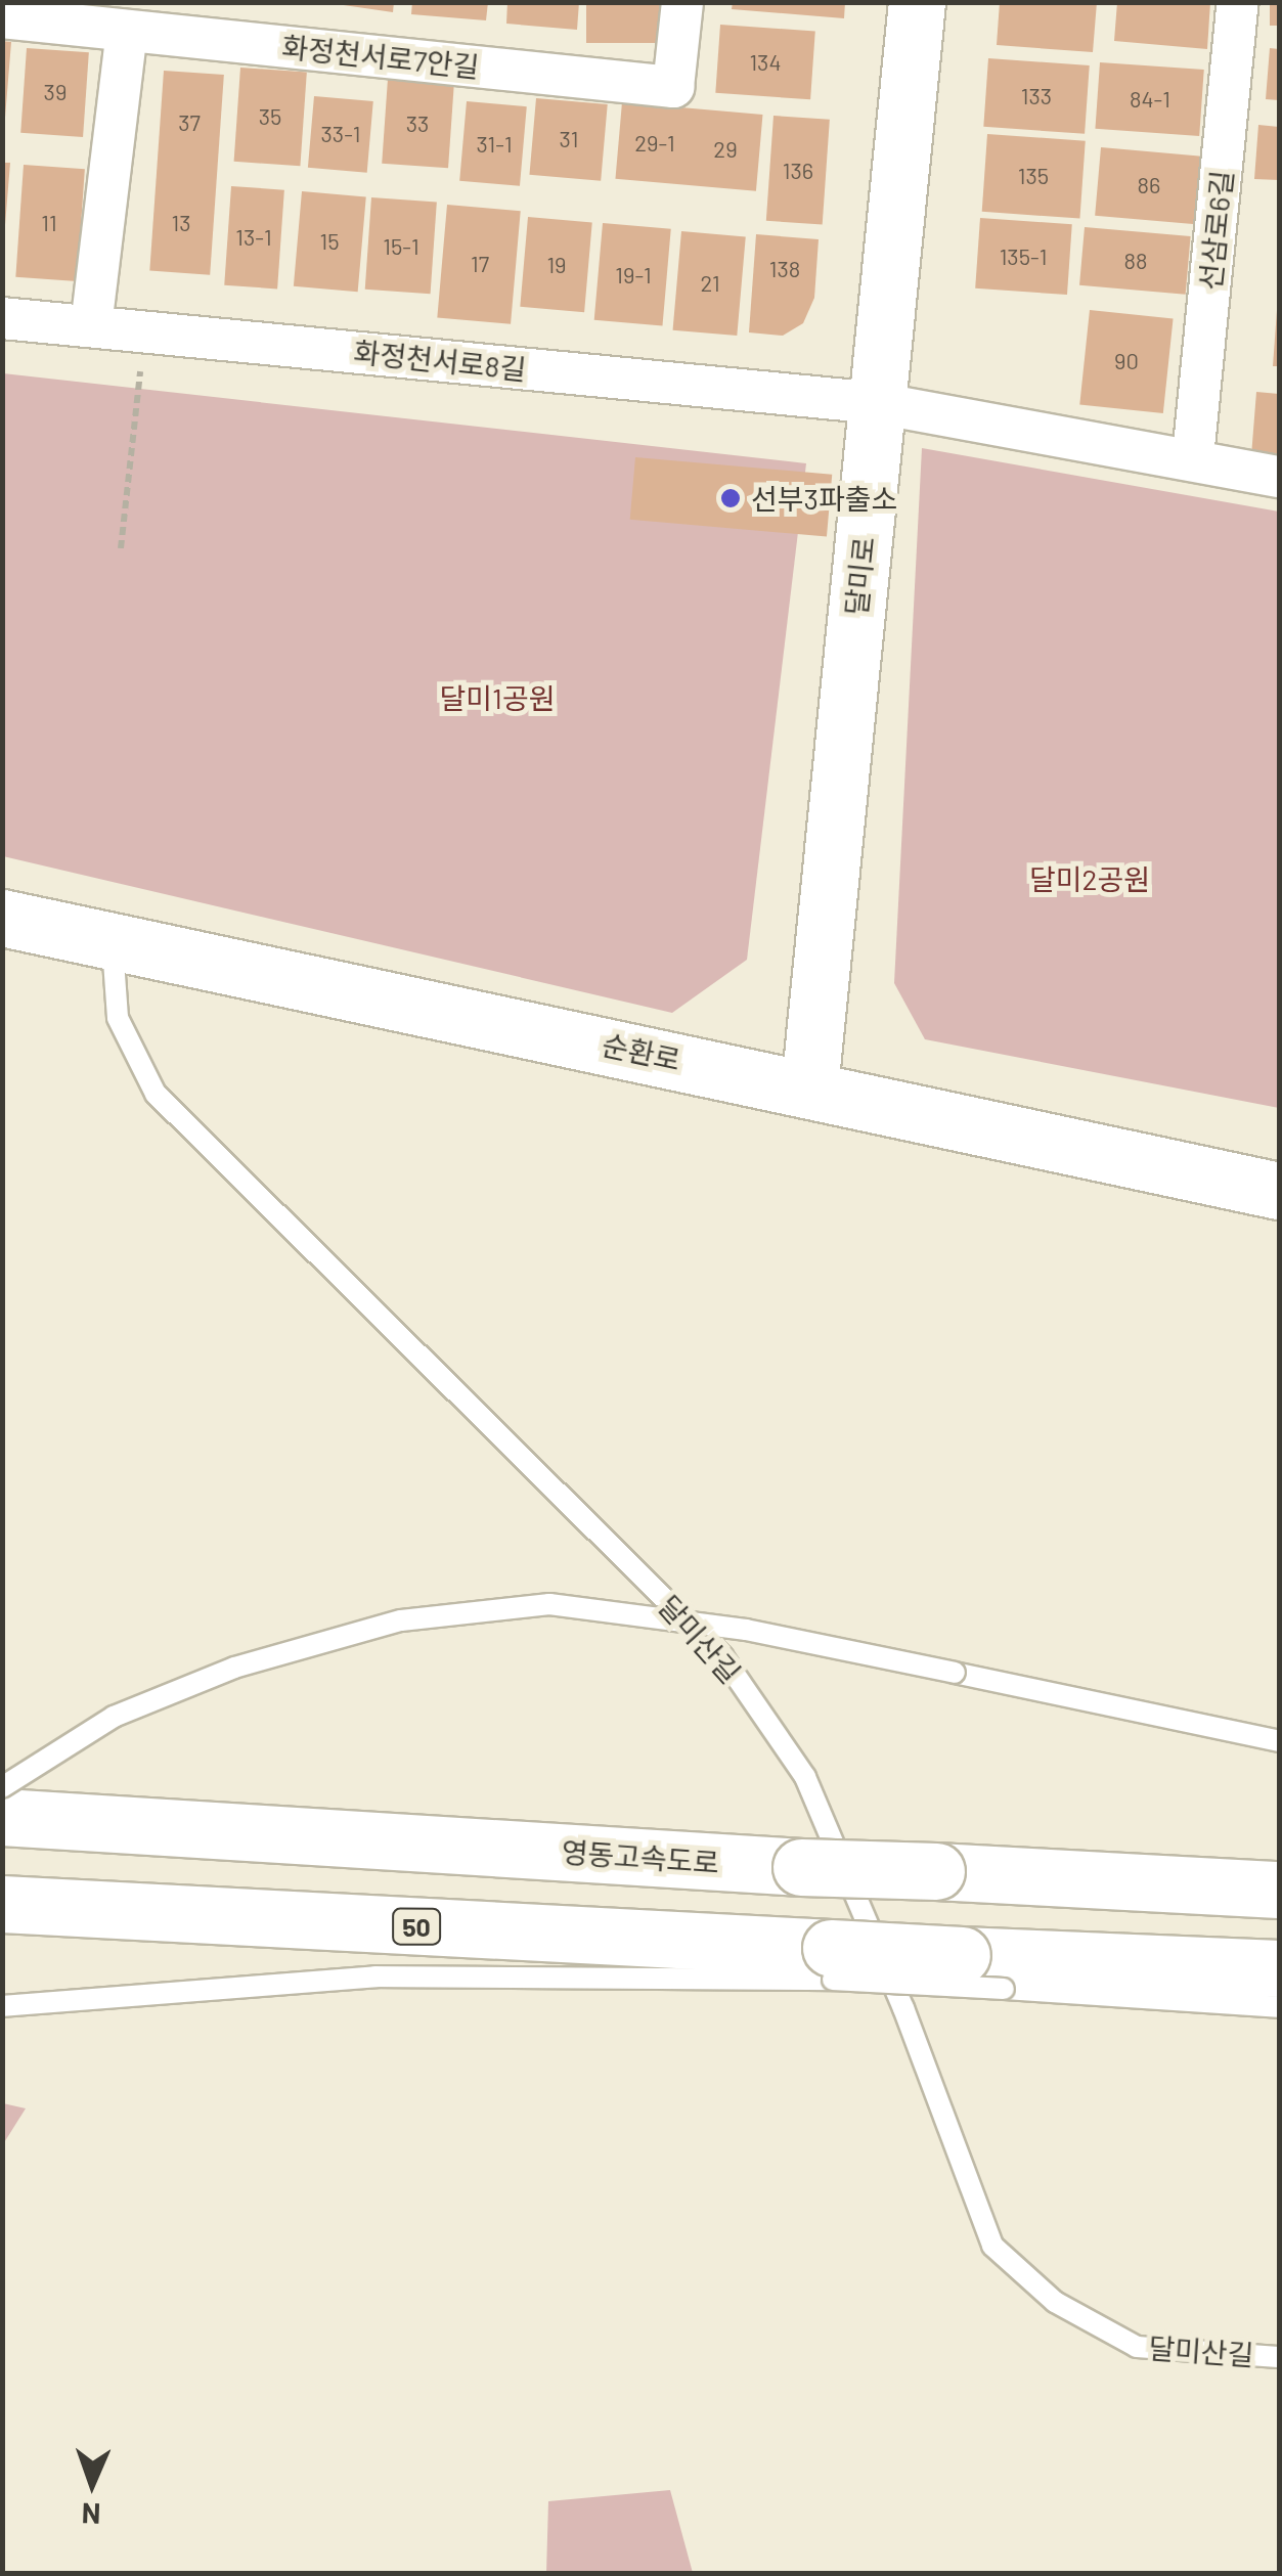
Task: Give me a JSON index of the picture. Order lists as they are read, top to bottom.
{
  "streets": {
    "main road": [
      "달미로",
      "순환로",
      "영동고속도로",
      "50"
    ],
    "street": ["화정천서로7안길", "선삼로6길", "화정천서로8길"],
    "lane": ["달미산길"]
  },
  "crossings": [
    ["선삼로6길", "화정천서로8길"],
    ["화정천서로8길", "달미로"],
    ["달미로", "순환로"],
    ["순환로", "달미산길"]
  ],
  "parks": ["달미1공원", "달미2공원"],
  "places": ["선부3파출소"],
  "house_numbers": [
    "134",
    "39",
    "133",
    "84-1",
    "35",
    "37",
    "33",
    "33-1",
    "31",
    "29-1",
    "31-1",
    "29",
    "136",
    "135",
    "86",
    "11",
    "13",
    "13-1",
    "15",
    "15-1",
    "135-1",
    "88",
    "17",
    "19",
    "138",
    "19-1",
    "21",
    "90"
  ],
  "north": "bottom"
}
